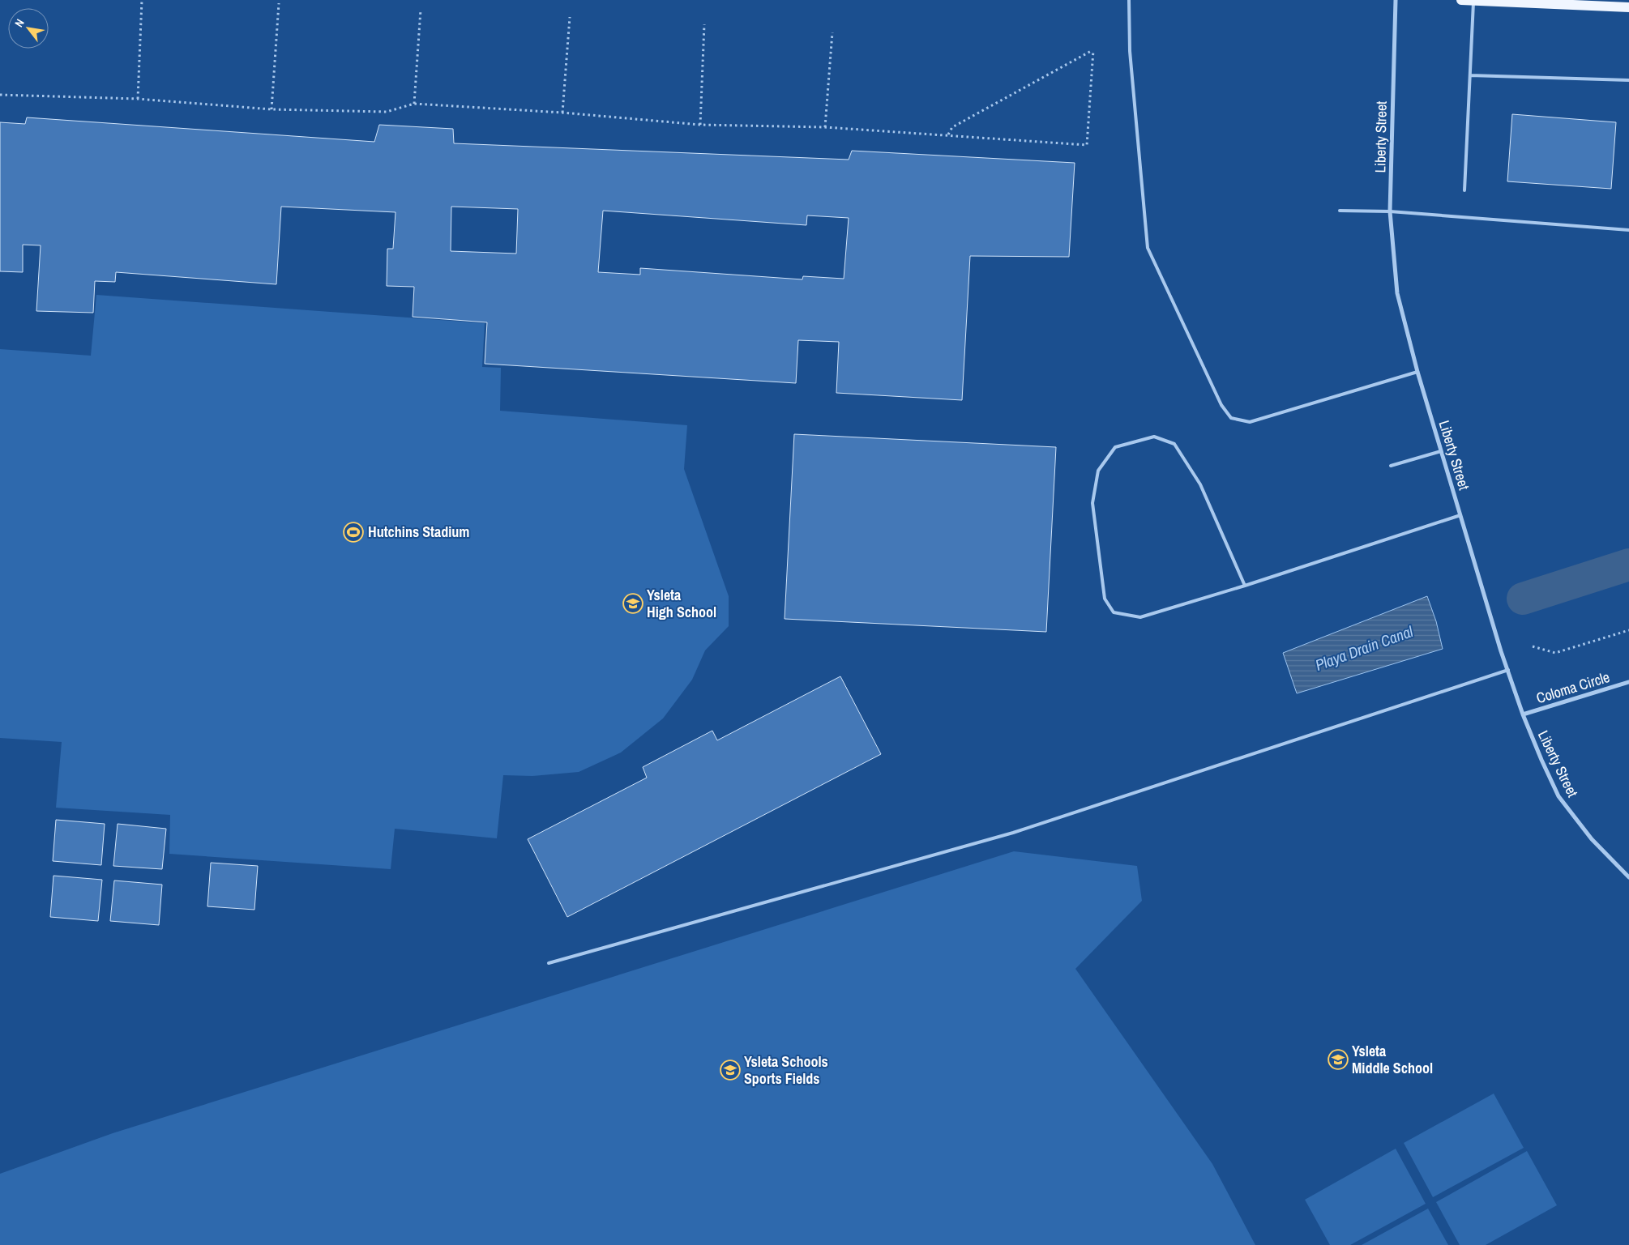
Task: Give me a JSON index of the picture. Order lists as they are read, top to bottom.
{
  "streets": {
    "street": ["Liberty Street", "Coloma Circle"]
  },
  "crossings": [
    ["Liberty Street", "Coloma Circle"]
  ],
  "water": ["Playa Drain Canal"],
  "places": {
    "sports": ["Hutchins Stadium"],
    "school or university": ["Ysleta High School", "Ysleta Middle School", "Ysleta Schools Sports Fields"]
  },
  "north": "top left"
}
